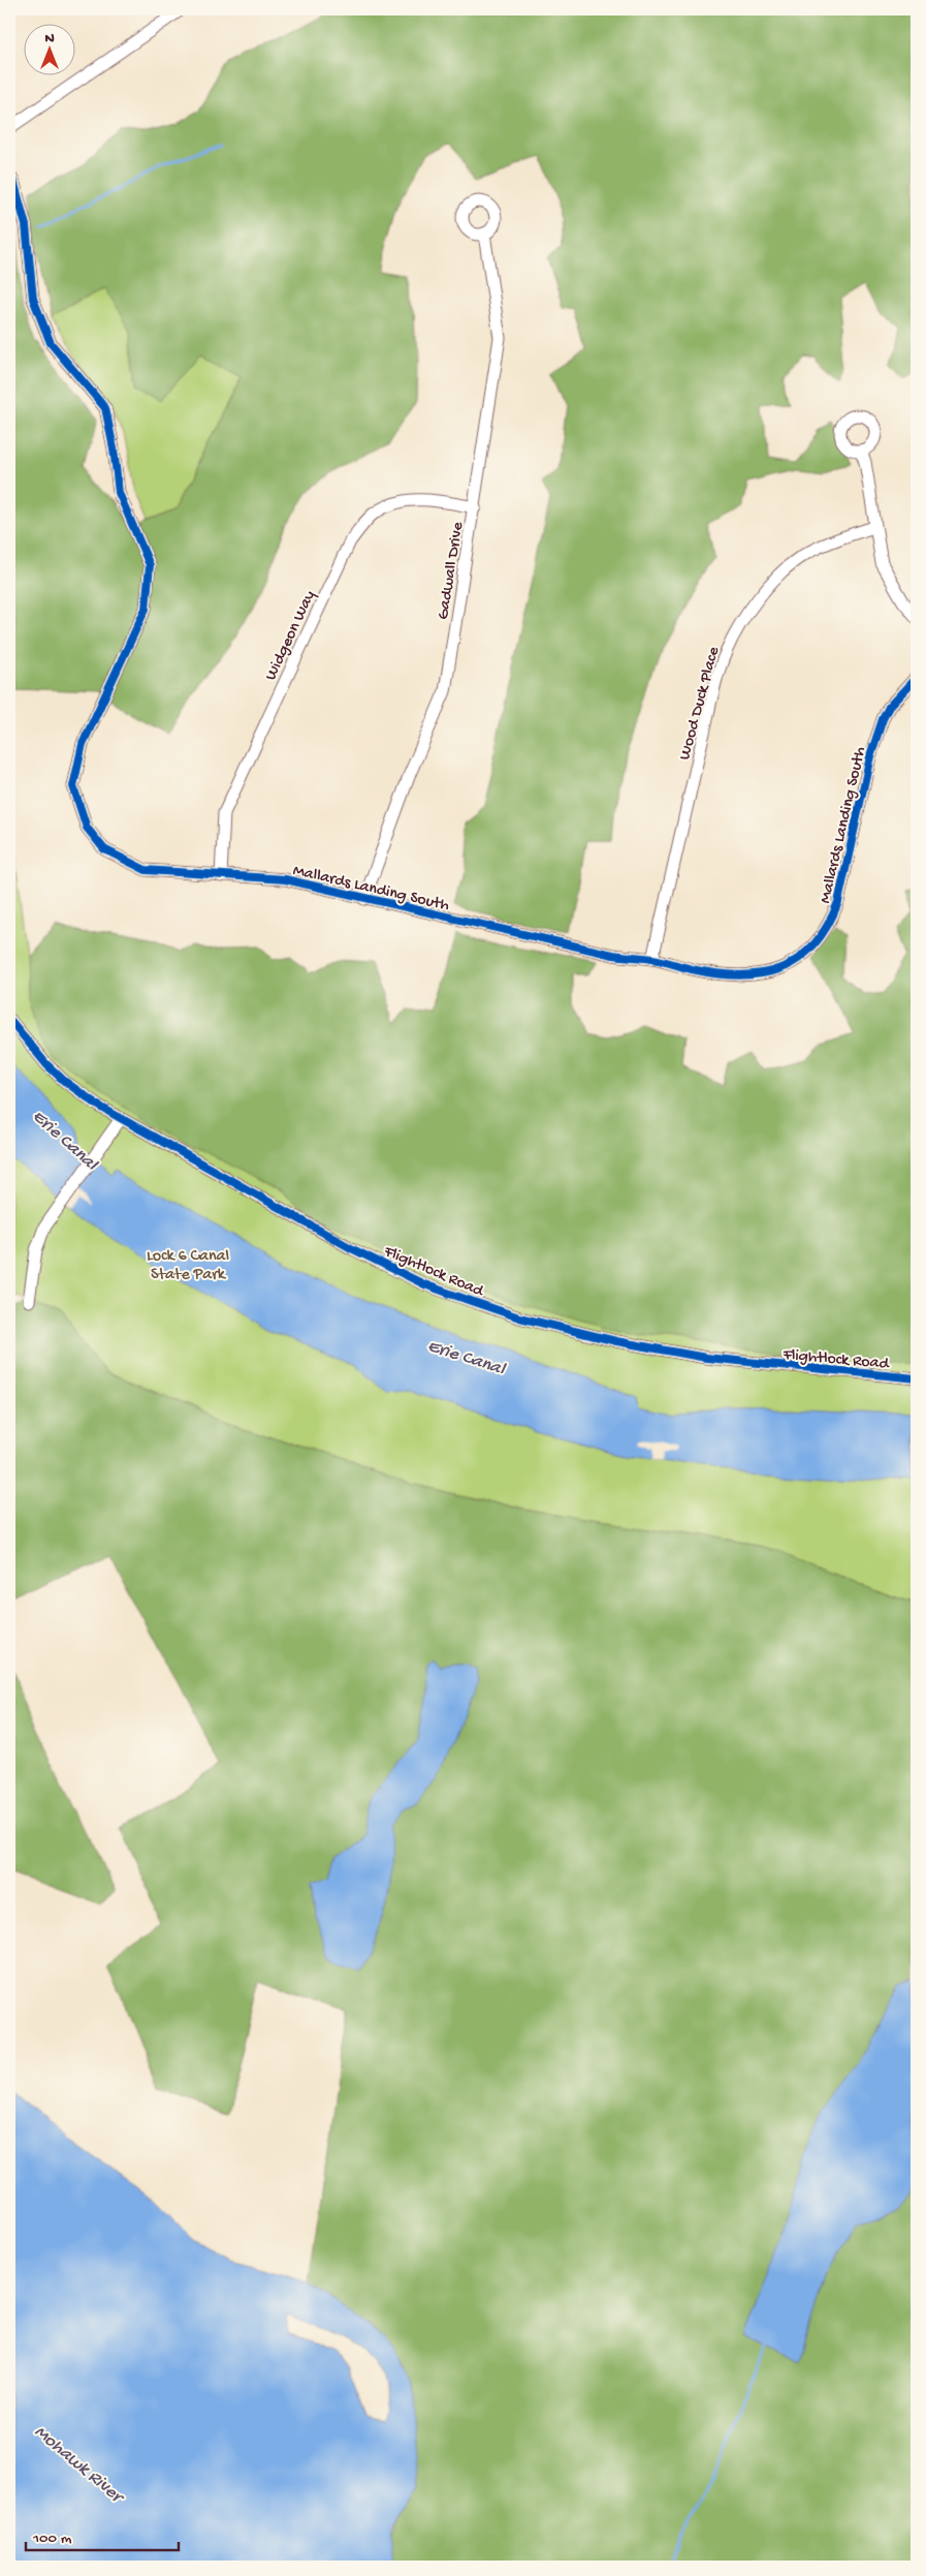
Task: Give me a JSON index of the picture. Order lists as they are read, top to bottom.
{
  "streets": {
    "street": [
      "Gadwall Drive",
      "Widgeon Way",
      "Wood Duck Place",
      "Mallards Landing South",
      "Flightlock Road"
    ]
  },
  "crossings": [
    ["Gadwall Drive", "Widgeon Way"],
    ["Gadwall Drive", "Mallards Landing South"],
    ["Widgeon Way", "Mallards Landing South"],
    ["Wood Duck Place", "Mallards Landing South"]
  ],
  "water": ["Erie Canal", "Mohawk River"],
  "parks": ["Lock 6 Canal State Park"],
  "scale_bar": "100 m",
  "north": "top"
}
